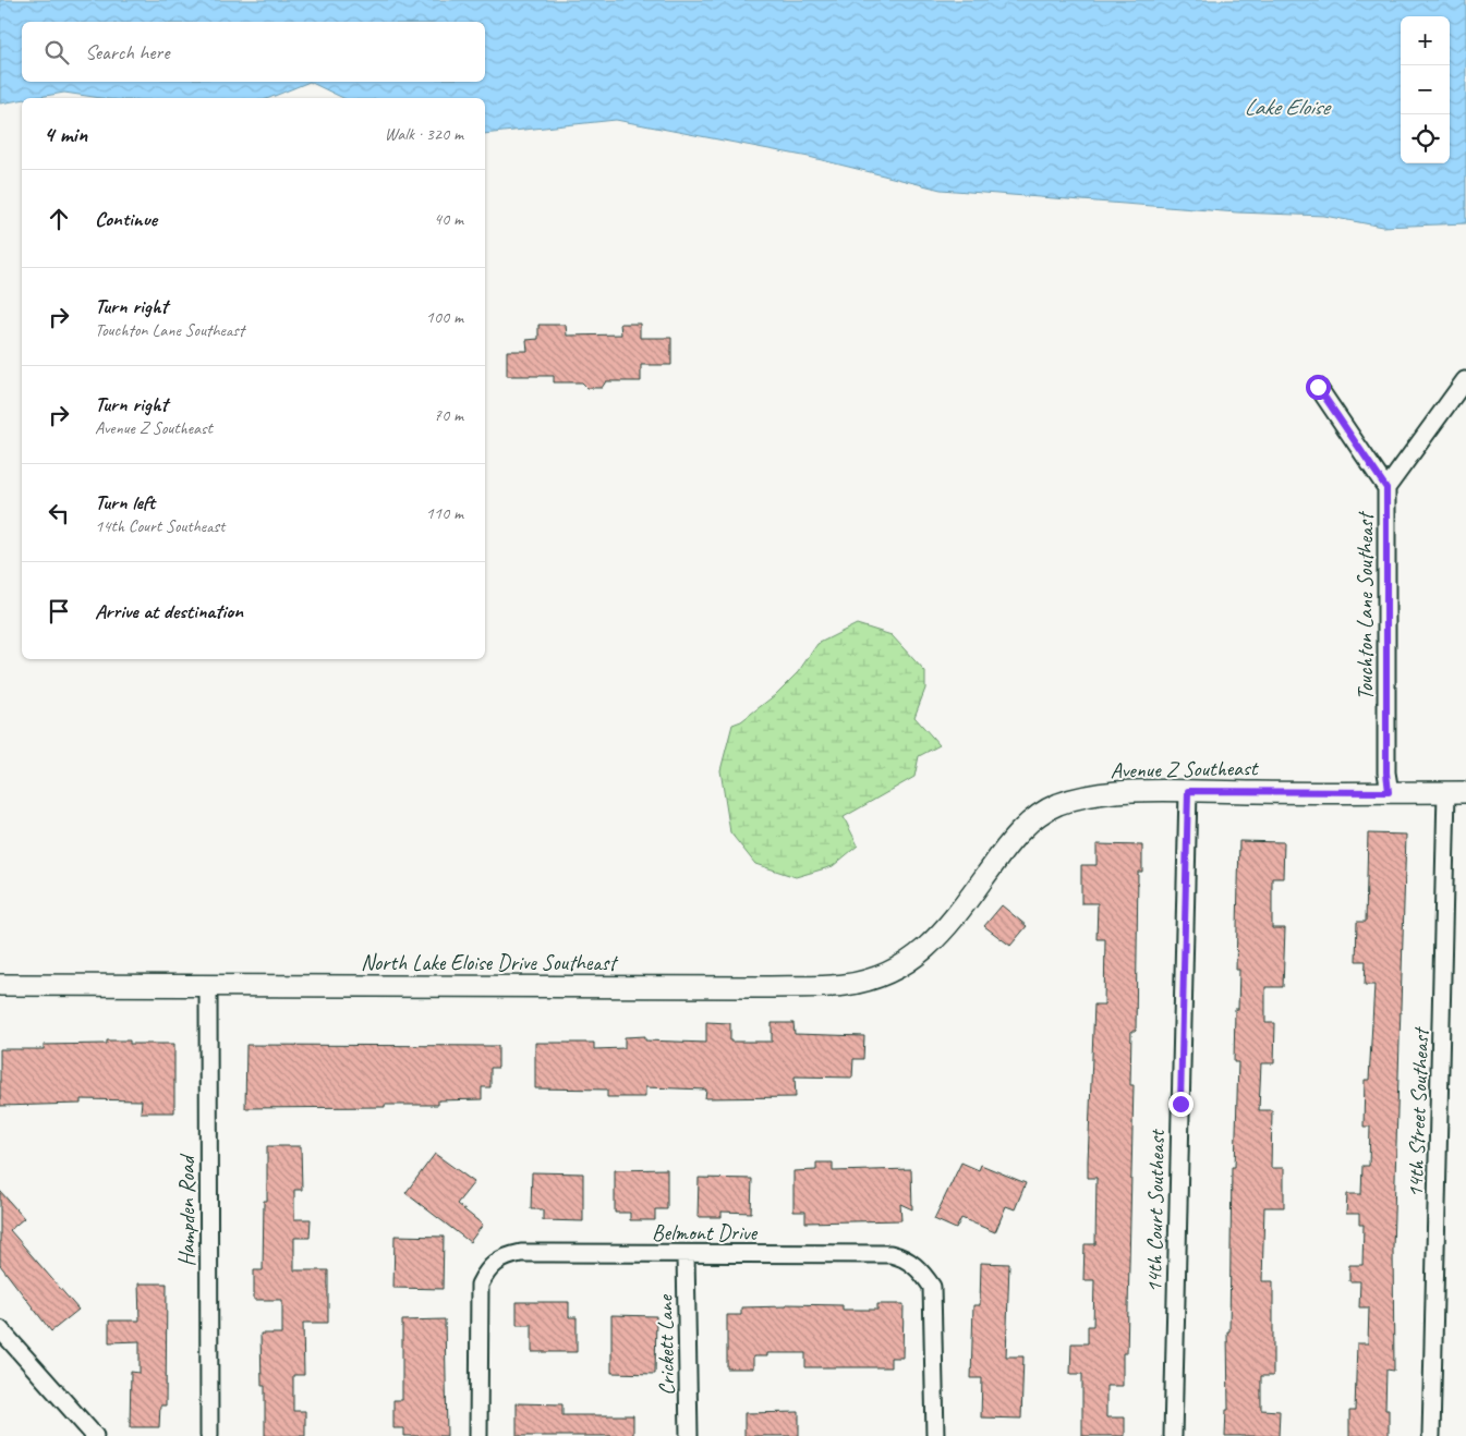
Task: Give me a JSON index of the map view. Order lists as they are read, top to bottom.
{
  "streets": {
    "street": [
      "Touchton Lane Southeast",
      "Avenue Z Southeast",
      "North Lake Eloise Drive Southeast",
      "14th Street Southeast",
      "Hampden Road",
      "14th Court Southeast",
      "Belmont Drive",
      "Crickett Lane"
    ]
  },
  "crossings": [
    ["Touchton Lane Southeast", "Avenue Z Southeast"],
    ["Avenue Z Southeast", "North Lake Eloise Drive Southeast"],
    ["Avenue Z Southeast", "14th Street Southeast"],
    ["Avenue Z Southeast", "14th Court Southeast"],
    ["North Lake Eloise Drive Southeast", "Hampden Road"],
    ["Belmont Drive", "Crickett Lane"]
  ],
  "water": ["Lake Eloise"],
  "page": {
    "map_buttons": ["+", "−"],
    "search": "Search here",
    "heading": ["4 min", "Walk · 320 m"],
    "list": [
      ["Continue", "40 m"],
      ["Turn right", "Touchton Lane Southeast", "100 m"],
      ["Turn right", "Avenue Z Southeast", "70 m"],
      ["Turn left", "14th Court Southeast", "110 m"],
      "Arrive at destination"
    ]
  }
}
